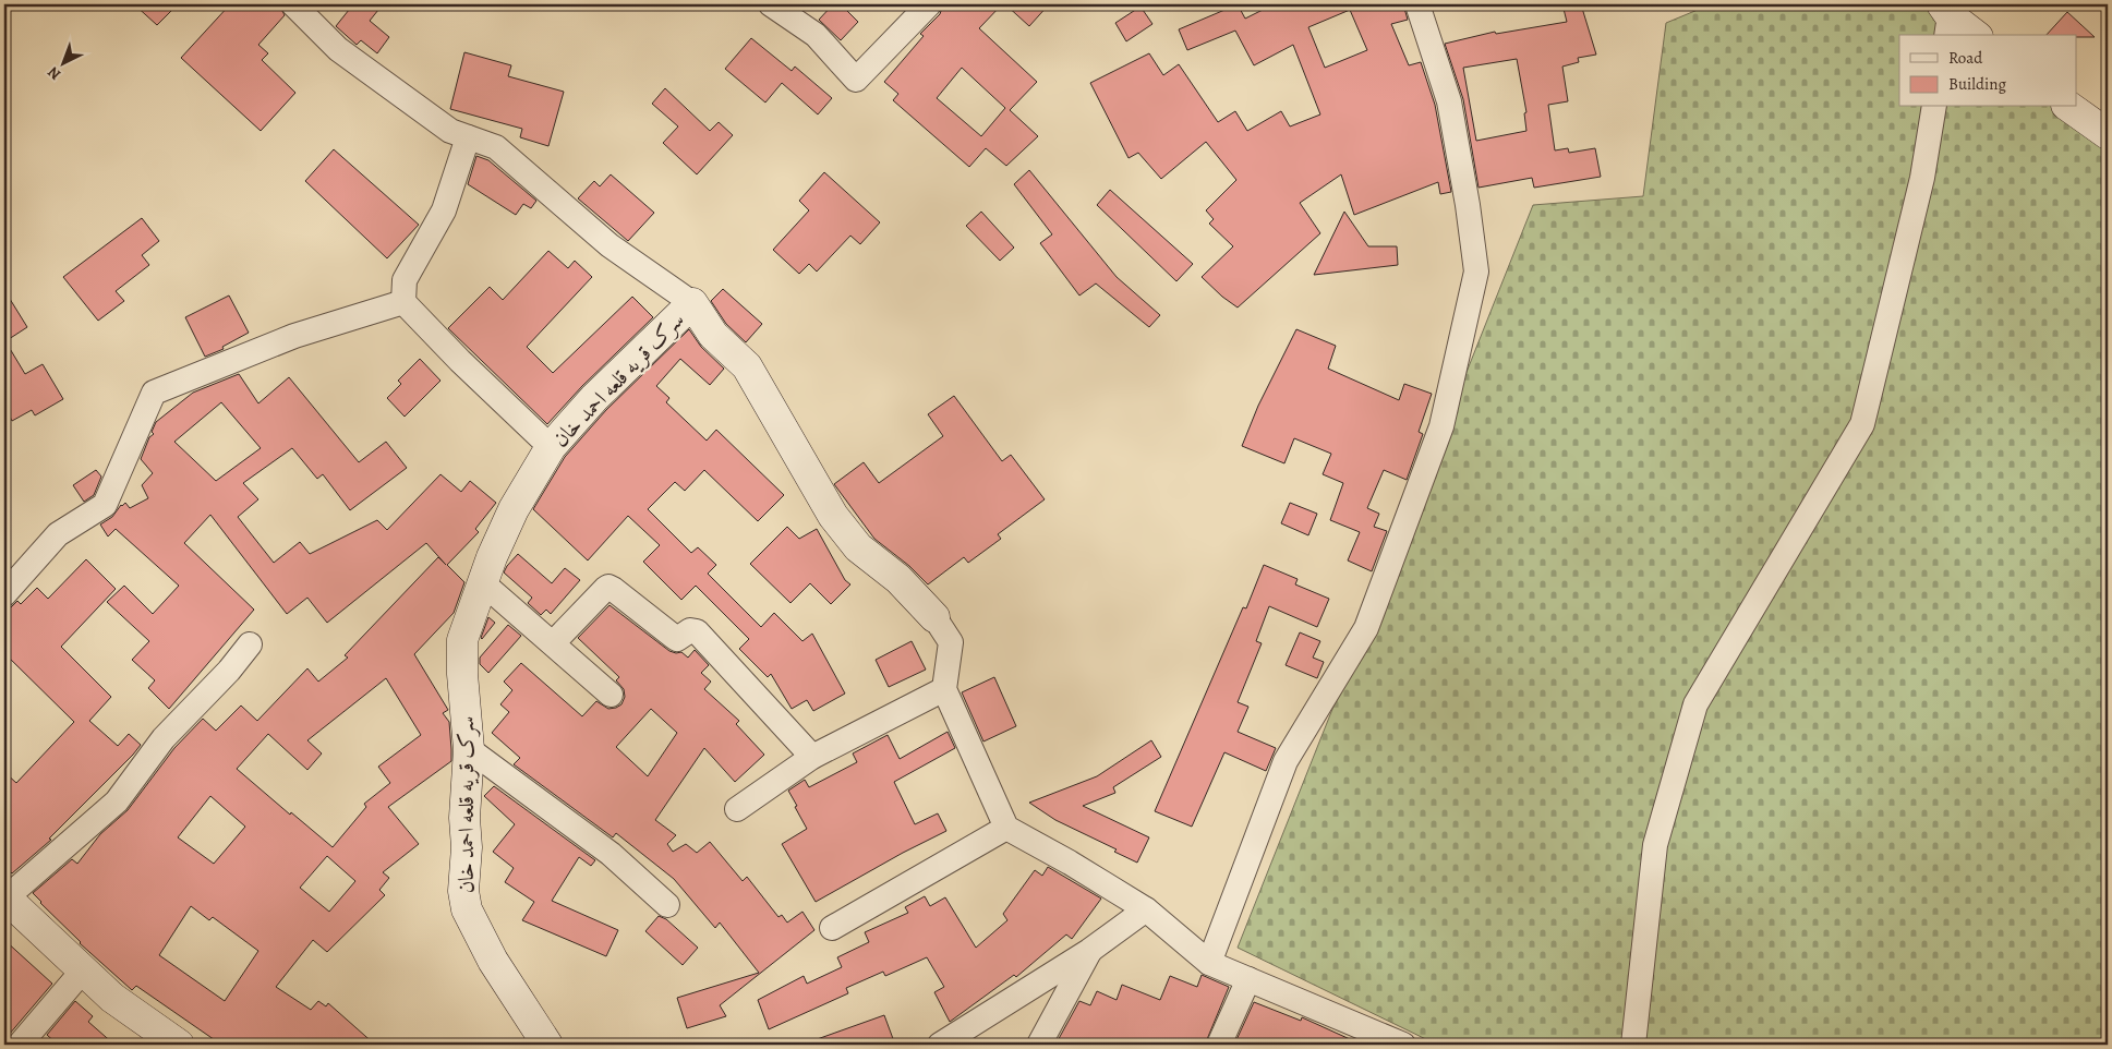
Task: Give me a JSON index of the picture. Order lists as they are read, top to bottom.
{
  "streets": {
    "street": ["سرک قریه قلعه احمد خان"]
  },
  "legend": ["Road", "Building"],
  "north": "bottom left"
}
